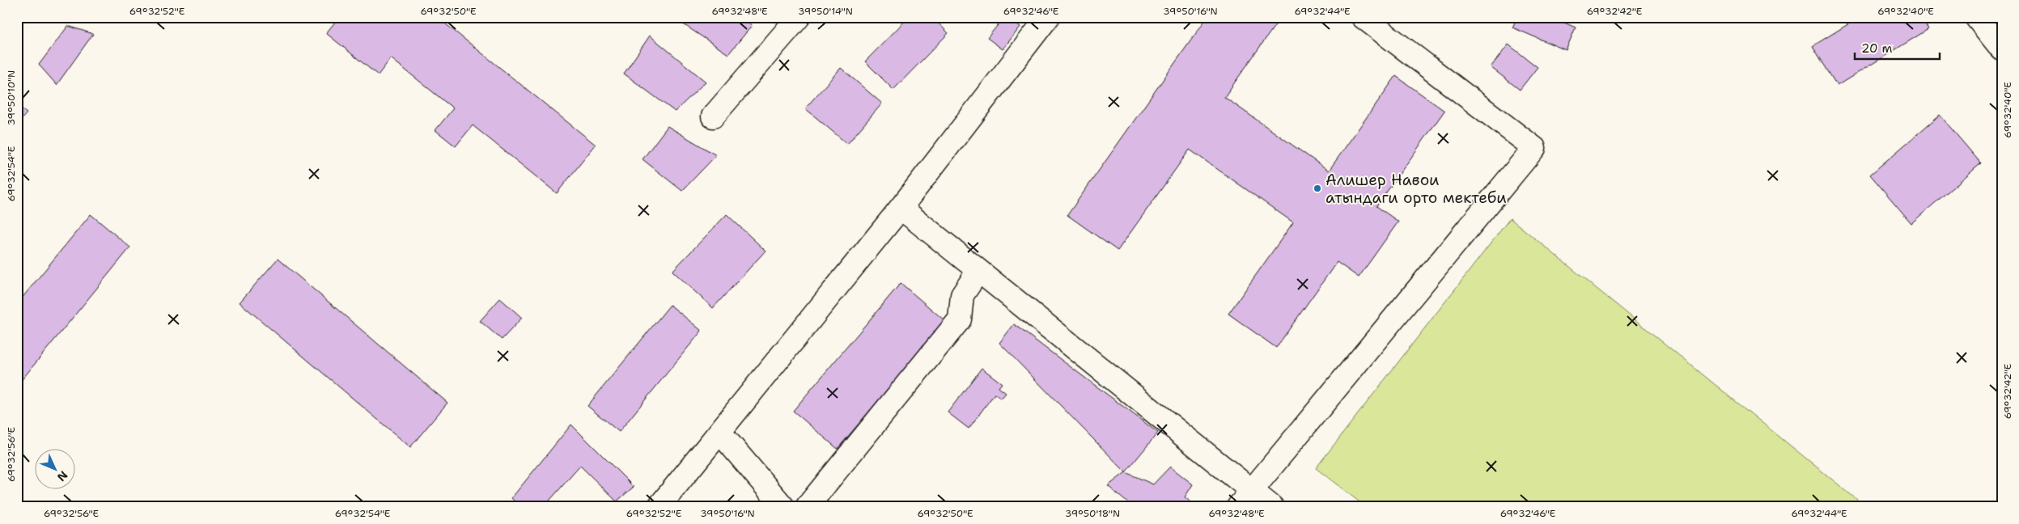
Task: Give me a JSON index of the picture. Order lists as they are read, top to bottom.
{
  "places": ["Алишер Навои атындаги орто мектеби"],
  "scale_bar": "20 m",
  "north": "bottom right",
  "coordinates": [
    "69°32'52\"E",
    "69°32'50\"E",
    "69°32'48\"E",
    "39°50'14\"N",
    "69°32'46\"E",
    "39°50'16\"N",
    "69°32'44\"E",
    "69°32'42\"E",
    "69°32'40\"E",
    "39°50'10\"N",
    "69°32'54\"E",
    "69°32'56\"E",
    "39°50'18\"N"
  ]
}
